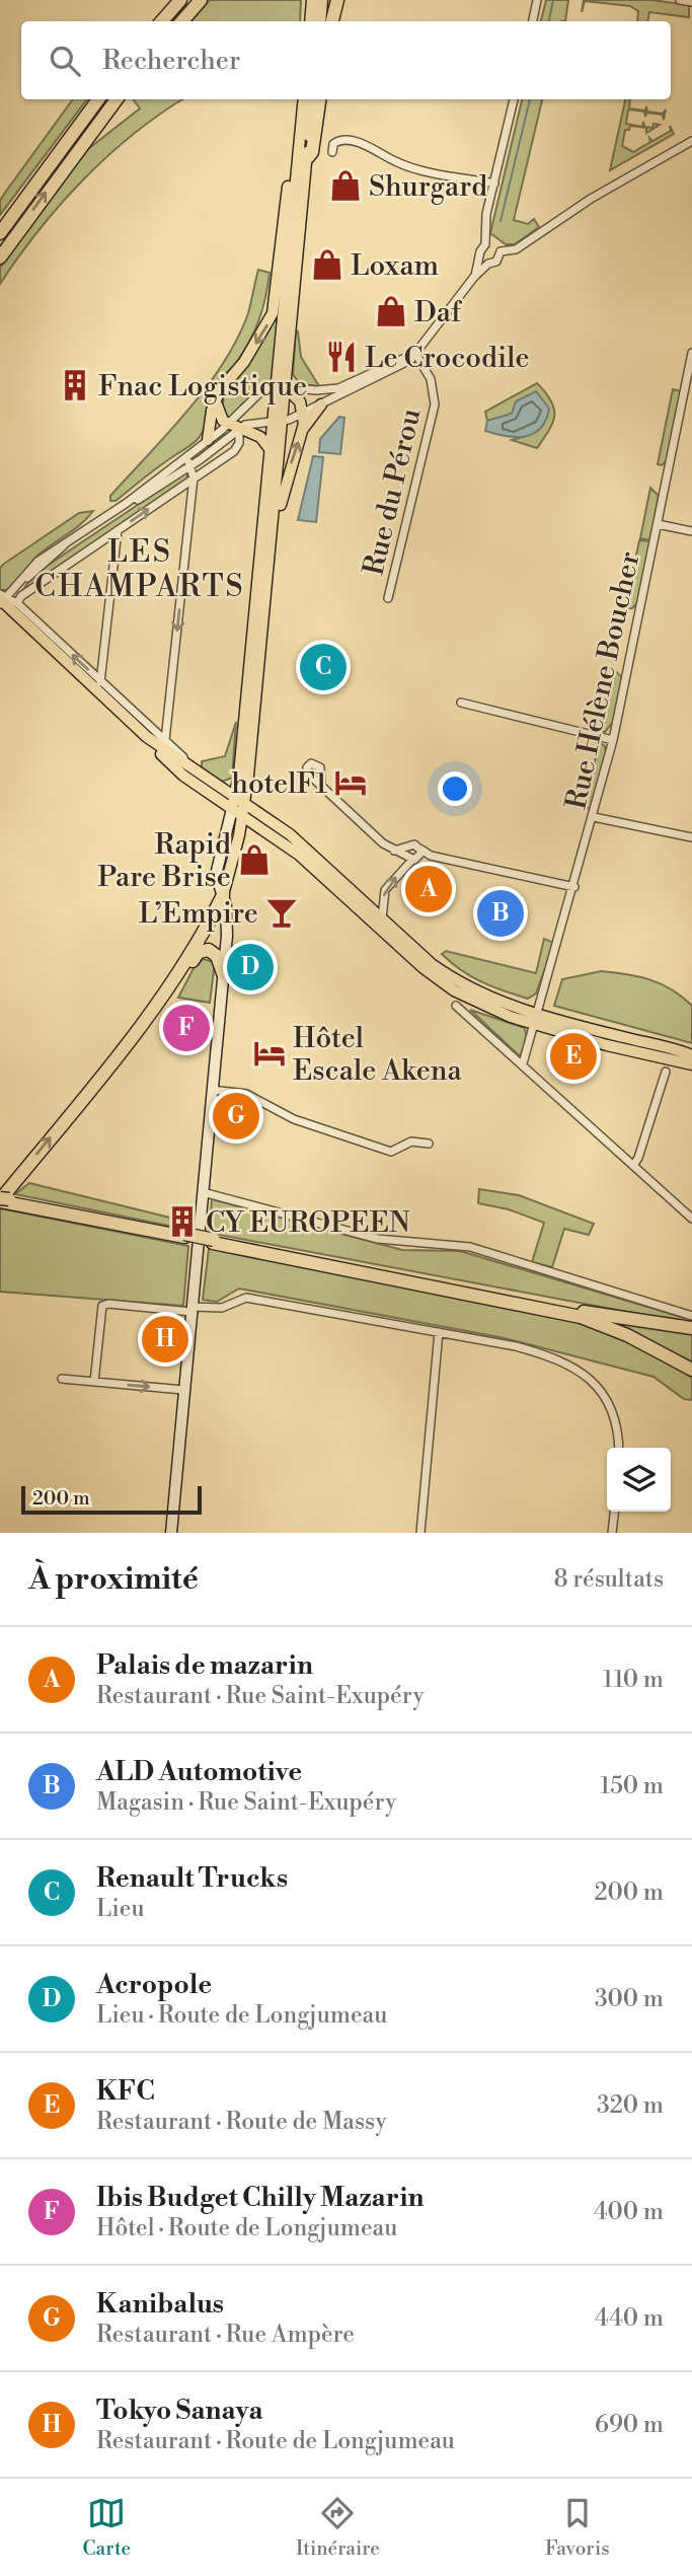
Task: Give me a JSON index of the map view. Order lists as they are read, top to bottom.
{
  "streets": {
    "street": ["Rue du Pérou", "Rue Hélène Boucher"]
  },
  "districts": ["LES CHAMPARTS"],
  "places": {
    "shop": [
      "Shurgard",
      "Loxam",
      "Daf",
      "Rapid Pare Brise"
    ],
    "restaurant": ["Le Crocodile"],
    "building": ["Fnac Logistique", "CY EUROPEEN"],
    "hotel": ["hotelF1", "Hôtel Escale Akena"],
    "bar": ["L’Empire"]
  },
  "scale_bar": "200 m",
  "page": {
    "search": "Rechercher",
    "pins": [
      "C",
      "A",
      "B",
      "D",
      "F",
      "E",
      "G",
      "H"
    ],
    "scale": "200 m",
    "heading": ["À proximité", "8 résultats"],
    "list": [
      {
        "mark": "A",
        "name": "Palais de mazarin",
        "note": "Restaurant · Rue Saint-Exupéry",
        "value": "110 m"
      },
      {
        "mark": "B",
        "name": "ALD Automotive",
        "note": "Magasin · Rue Saint-Exupéry",
        "value": "150 m"
      },
      {
        "mark": "C",
        "name": "Renault Trucks",
        "note": "Lieu",
        "value": "200 m"
      },
      {
        "mark": "D",
        "name": "Acropole",
        "note": "Lieu · Route de Longjumeau",
        "value": "300 m"
      },
      {
        "mark": "E",
        "name": "KFC",
        "note": "Restaurant · Route de Massy",
        "value": "320 m"
      },
      {
        "mark": "F",
        "name": "Ibis Budget Chilly Mazarin",
        "note": "Hôtel · Route de Longjumeau",
        "value": "400 m"
      },
      {
        "mark": "G",
        "name": "Kanibalus",
        "note": "Restaurant · Rue Ampère",
        "value": "440 m"
      },
      {
        "mark": "H",
        "name": "Tokyo Sanaya",
        "note": "Restaurant · Route de Longjumeau",
        "value": "690 m"
      }
    ],
    "nav": ["Carte", "Itinéraire", "Favoris"]
  }
}
